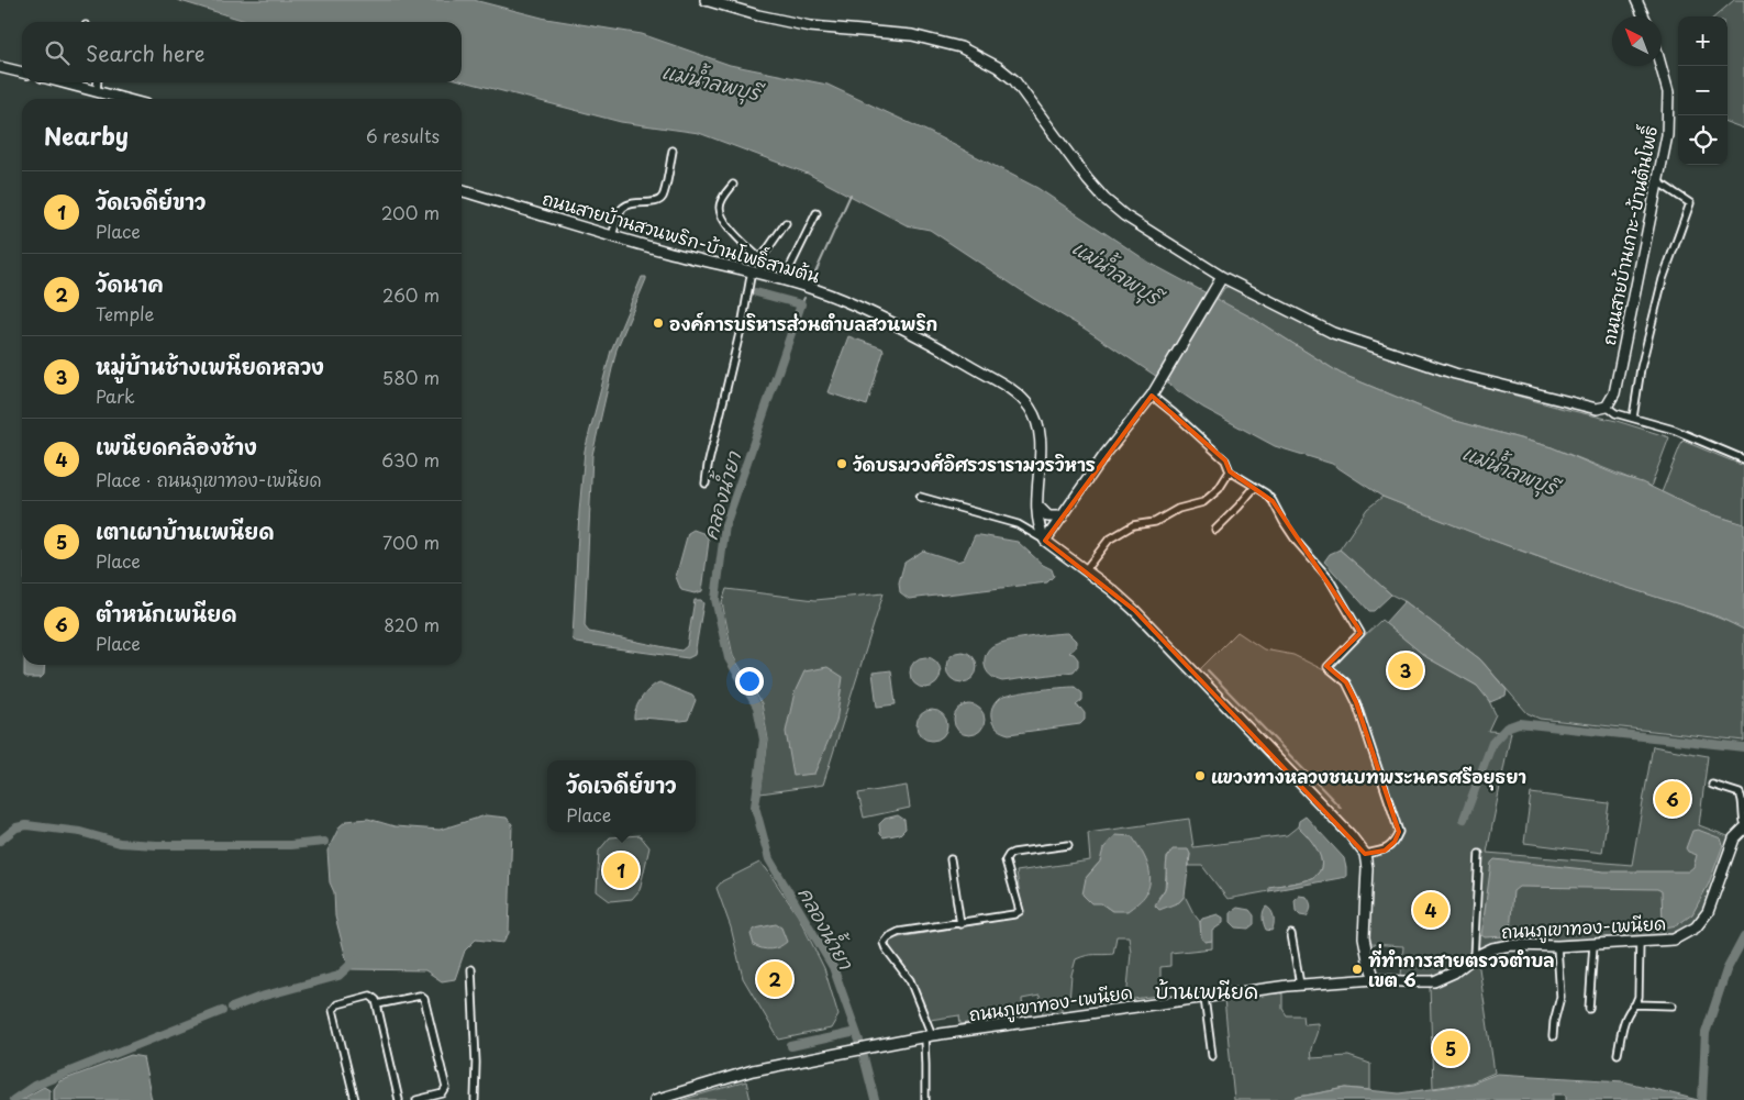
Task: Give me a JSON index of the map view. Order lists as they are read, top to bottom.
{
  "streets": {
    "street": ["ถนนสายบ้านเกาะ-บ้านต้นโพธิ์", "ถนนสายบ้านสวนพริก-บ้านโพธิ์สามต้น", "ถนนภูเขาทอง-เพนียด"]
  },
  "districts": ["บ้านเพนียด"],
  "water": ["แม่น้ำลพบุรี", "คลองน้ำยา"],
  "places": [
    "องค์การบริหารส่วนตำบลสวนพริก",
    "วัดบรมวงศ์อิศรวรารามวรวิหาร",
    "แขวงทางหลวงชนบทพระนครศรีอยุธยา",
    "ที่ทำการสายตรวจตำบล เขต 6"
  ],
  "north": "top left",
  "page": {
    "map_buttons": ["+", "−"],
    "search": "Search here",
    "heading": ["Nearby", "6 results"],
    "list": [
      {
        "mark": "1",
        "name": "วัดเจดีย์ขาว",
        "note": "Place",
        "value": "200 m"
      },
      {
        "mark": "2",
        "name": "วัดนาค",
        "note": "Temple",
        "value": "260 m"
      },
      {
        "mark": "3",
        "name": "หมู่บ้านช้างเพนียดหลวง",
        "note": "Park",
        "value": "580 m"
      },
      {
        "mark": "4",
        "name": "เพนียดคล้องช้าง",
        "note": "Place · ถนนภูเขาทอง-เพนียด",
        "value": "630 m"
      },
      {
        "mark": "5",
        "name": "เตาเผาบ้านเพนียด",
        "note": "Place",
        "value": "700 m"
      },
      {
        "mark": "6",
        "name": "ตำหนักเพนียด",
        "note": "Place",
        "value": "820 m"
      }
    ],
    "pins": [
      "3",
      "6",
      "1",
      "4",
      "2",
      "5"
    ],
    "popup": ["วัดเจดีย์ขาว", "Place"]
  }
}
